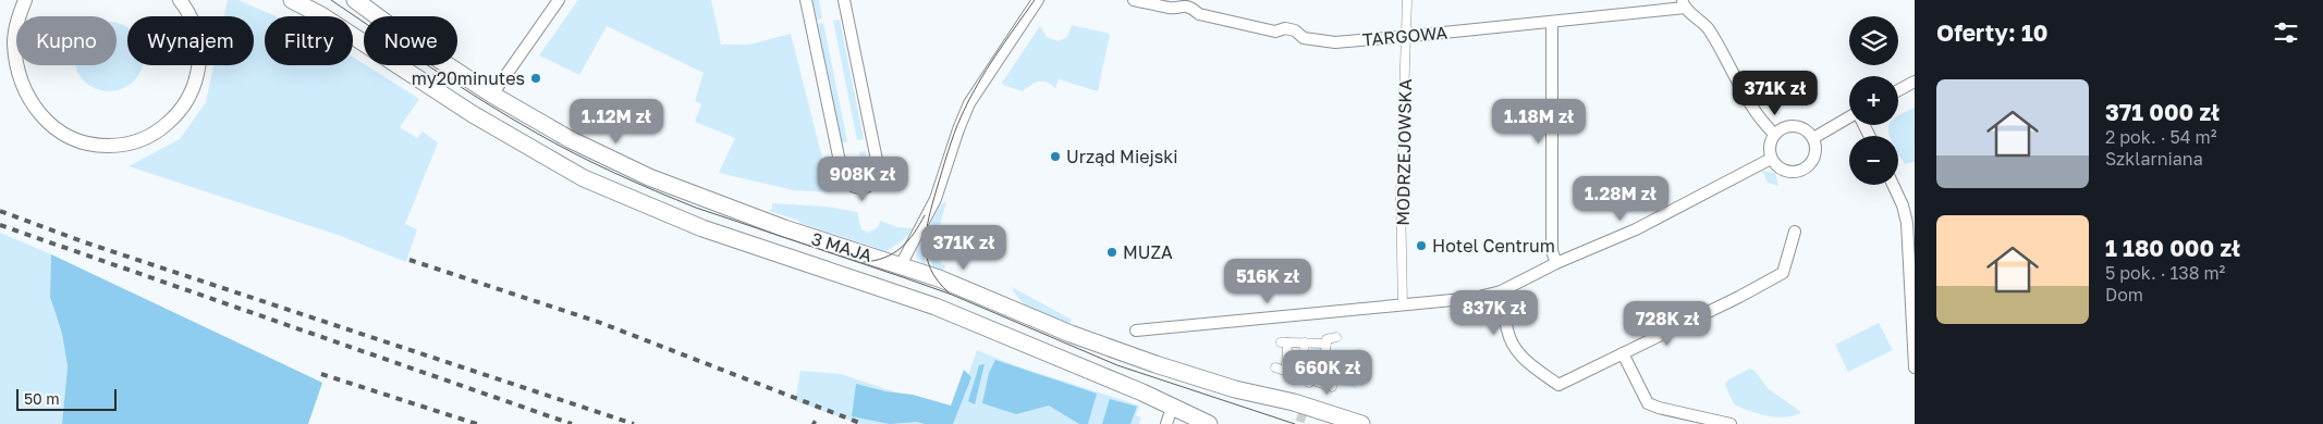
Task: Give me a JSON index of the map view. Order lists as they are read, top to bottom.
{
  "streets": {
    "main road": ["3 MAJA"],
    "street": ["TARGOWA", "MODRZEJOWSKA"]
  },
  "crossings": [
    ["TARGOWA", "MODRZEJOWSKA"]
  ],
  "places": [
    "my20minutes",
    "Urząd Miejski",
    "Hotel Centrum",
    "MUZA"
  ],
  "scale_bar": "50 m",
  "page": {
    "heading": "Oferty: 10",
    "map_buttons": ["+", "−"],
    "chip": [
      "Kupno",
      "Wynajem",
      "Filtry",
      "Nowe"
    ],
    "list": [
      {
        "name": "371 000 zł",
        "note": "2 pok. · 54 m² · Szklarniana"
      },
      {
        "name": "1 180 000 zł",
        "note": "5 pok. · 138 m² · Dom"
      }
    ],
    "price": [
      "371K zł",
      "1.12M zł",
      "1.18M zł",
      "908K zł",
      "1.28M zł",
      "371K zł",
      "516K zł",
      "837K zł",
      "728K zł",
      "660K zł"
    ],
    "scale": "50 m"
  }
}
